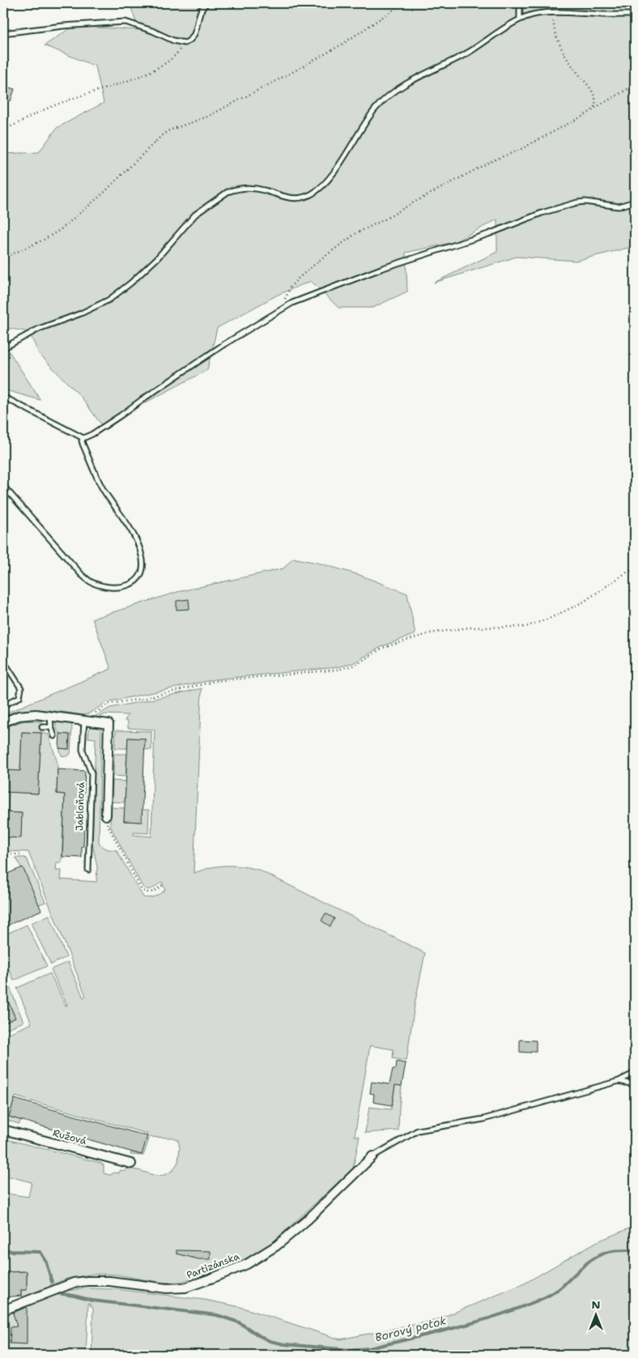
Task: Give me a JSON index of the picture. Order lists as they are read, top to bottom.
{
  "streets": {
    "street": ["Ružová", "Partizánska"],
    "lane": ["Jabloňová"]
  },
  "water": ["Borový potok"],
  "north": "top"
}
